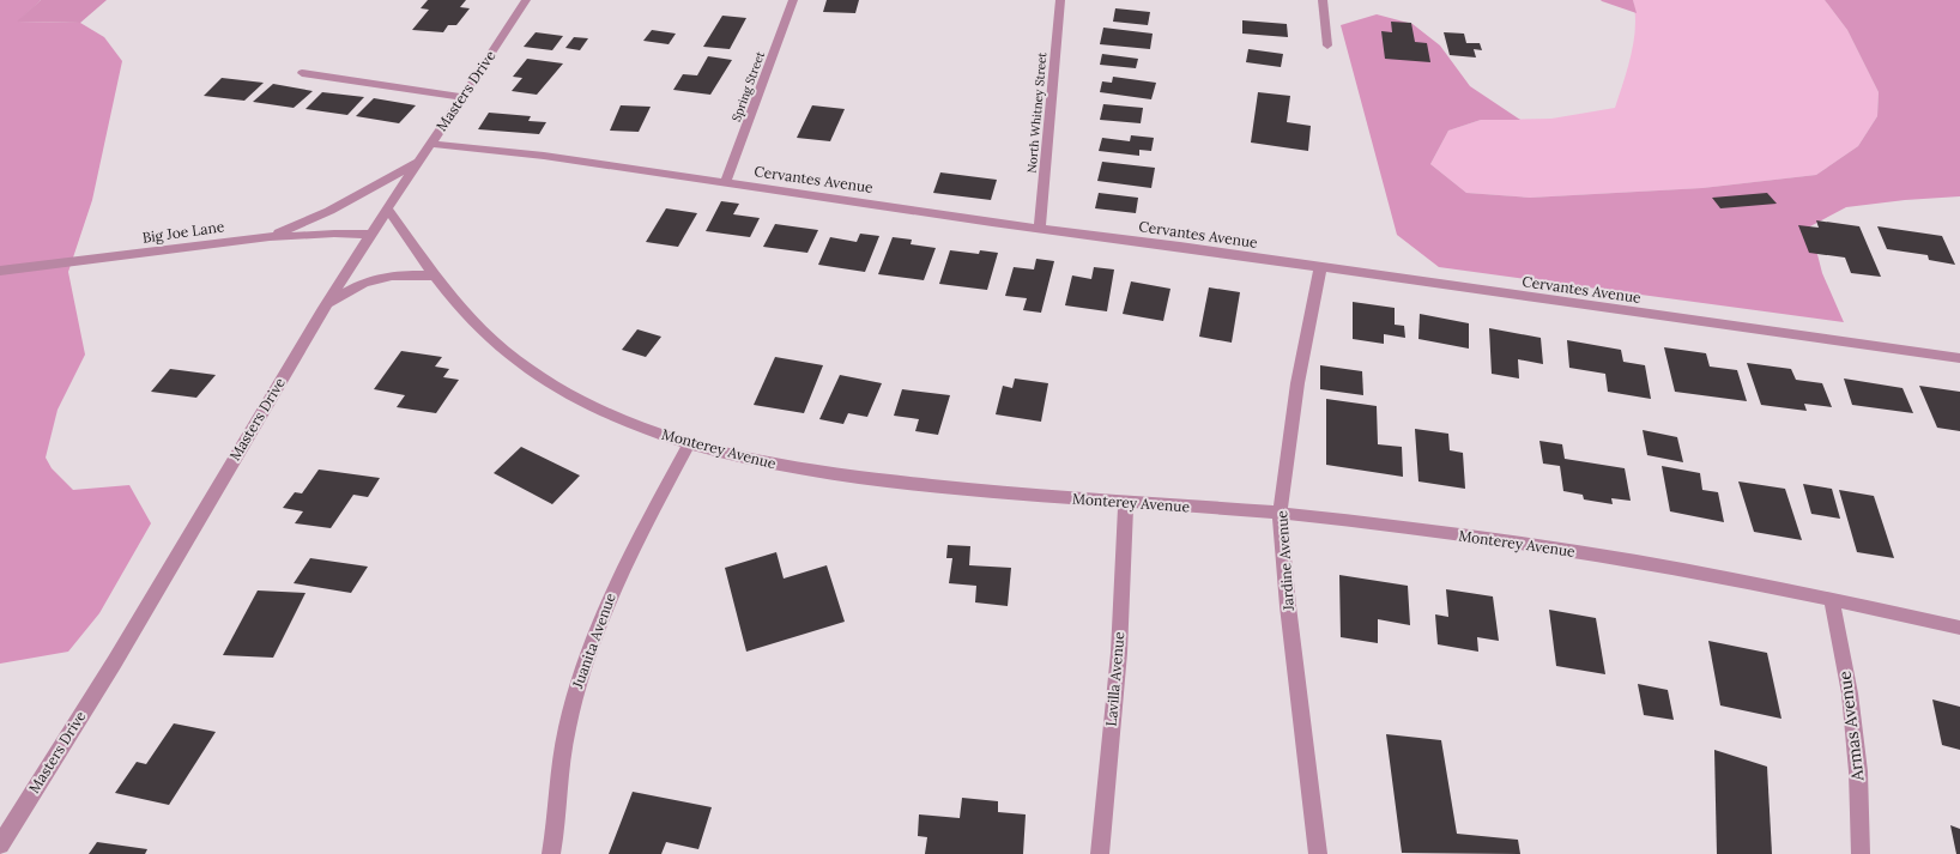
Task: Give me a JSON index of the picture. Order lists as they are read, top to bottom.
{
  "streets": {
    "street": [
      "Spring Street",
      "Masters Drive",
      "North Whitney Street",
      "Cervantes Avenue",
      "Big Joe Lane",
      "Monterey Avenue",
      "Jardine Avenue",
      "Juanita Avenue",
      "Lavilla Avenue",
      "Armas Avenue"
    ]
  },
  "crossings": [
    ["Spring Street", "Cervantes Avenue"],
    ["Masters Drive", "Cervantes Avenue"],
    ["Masters Drive", "Big Joe Lane"],
    ["Masters Drive", "Monterey Avenue"],
    ["North Whitney Street", "Cervantes Avenue"],
    ["Cervantes Avenue", "Jardine Avenue"],
    ["Monterey Avenue", "Jardine Avenue"],
    ["Monterey Avenue", "Juanita Avenue"],
    ["Monterey Avenue", "Lavilla Avenue"],
    ["Monterey Avenue", "Armas Avenue"]
  ]
}
